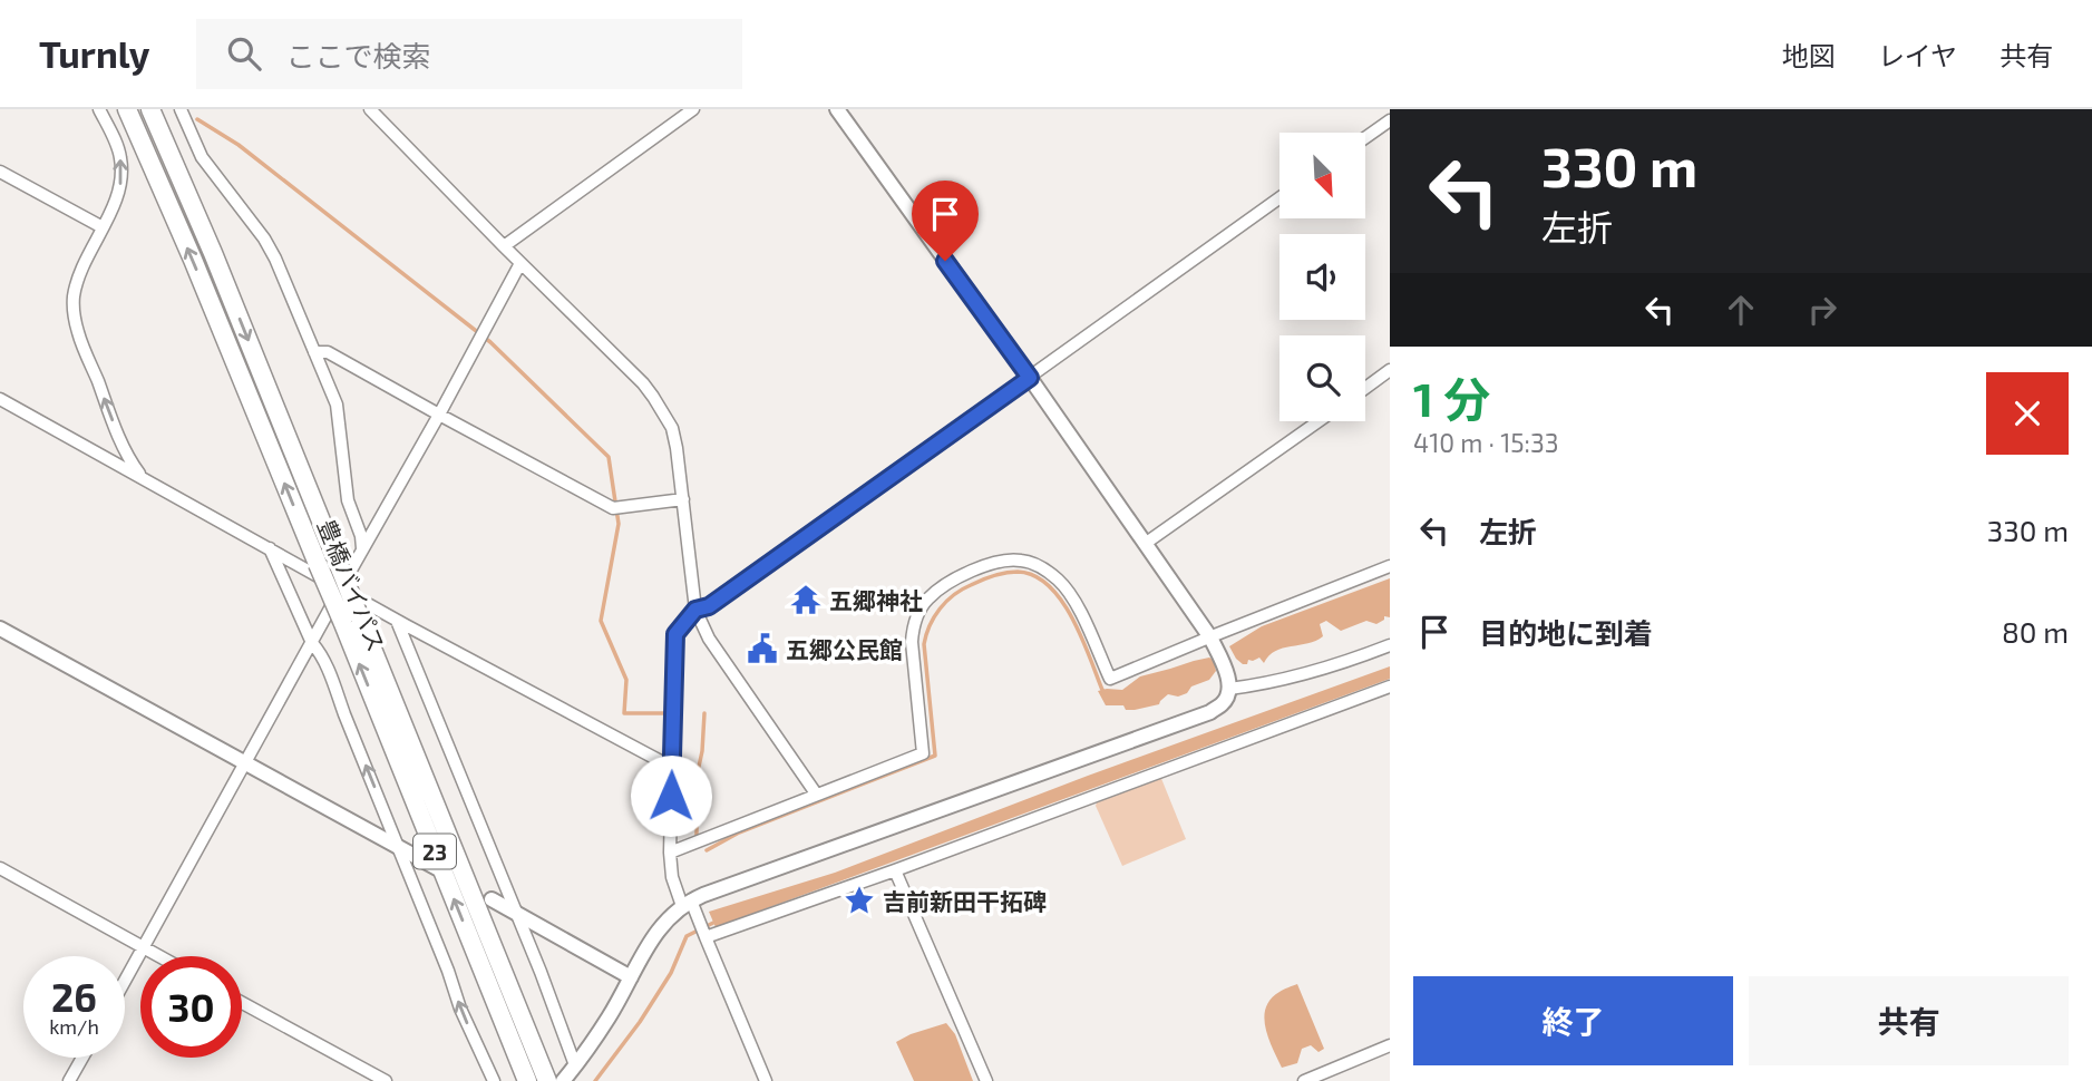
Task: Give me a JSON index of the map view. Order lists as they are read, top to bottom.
{
  "streets": {
    "highway": ["豊橋バイパス", "23"]
  },
  "places": {
    "temple": ["五郷神社"],
    "public building": ["五郷公民館"],
    "place": ["吉前新田干拓碑"]
  },
  "north": "bottom right",
  "page": {
    "header": "Turnly",
    "search": "ここで検索",
    "nav": ["地図", "レイヤ", "共有"],
    "turn": ["330 m", "左折"],
    "heading": ["1 分", "410 m · 15:33"],
    "list": [
      {
        "name": "左折",
        "value": "330 m"
      },
      {
        "name": "目的地に到着",
        "value": "80 m"
      }
    ],
    "speed": "26 km/h",
    "limit": "30",
    "buttons": ["終了", "共有"]
  }
}
